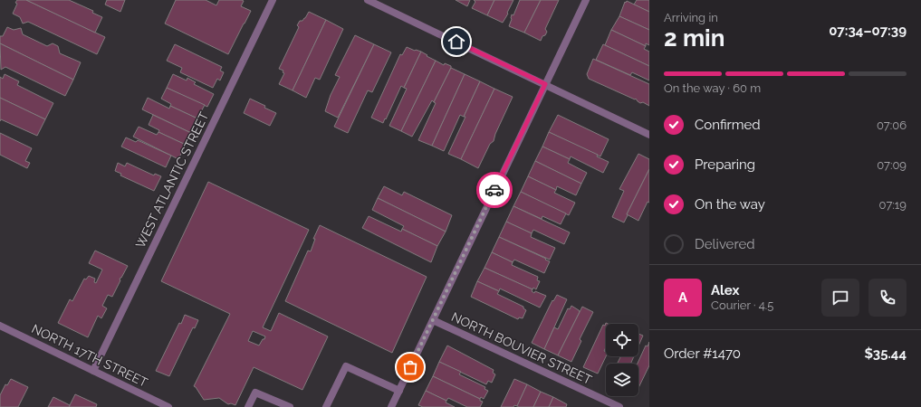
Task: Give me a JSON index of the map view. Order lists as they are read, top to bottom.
{
  "streets": {
    "street": ["WEST ATLANTIC STREET", "NORTH BOUVIER STREET", "NORTH 17TH STREET"]
  },
  "crossings": [
    ["WEST ATLANTIC STREET", "NORTH 17TH STREET"]
  ],
  "page": {
    "heading": ["2 min", "Arriving in", "07:34–07:39"],
    "panel": [
      "Alex",
      "Courier · 4.5",
      "Order #1470",
      "$35.44"
    ],
    "bar": "On the way · 60 m",
    "list": [
      ["Confirmed", "07:06"],
      ["Preparing", "07:09"],
      ["On the way", "07:19"],
      "Delivered"
    ],
    "round": "A"
  }
}
